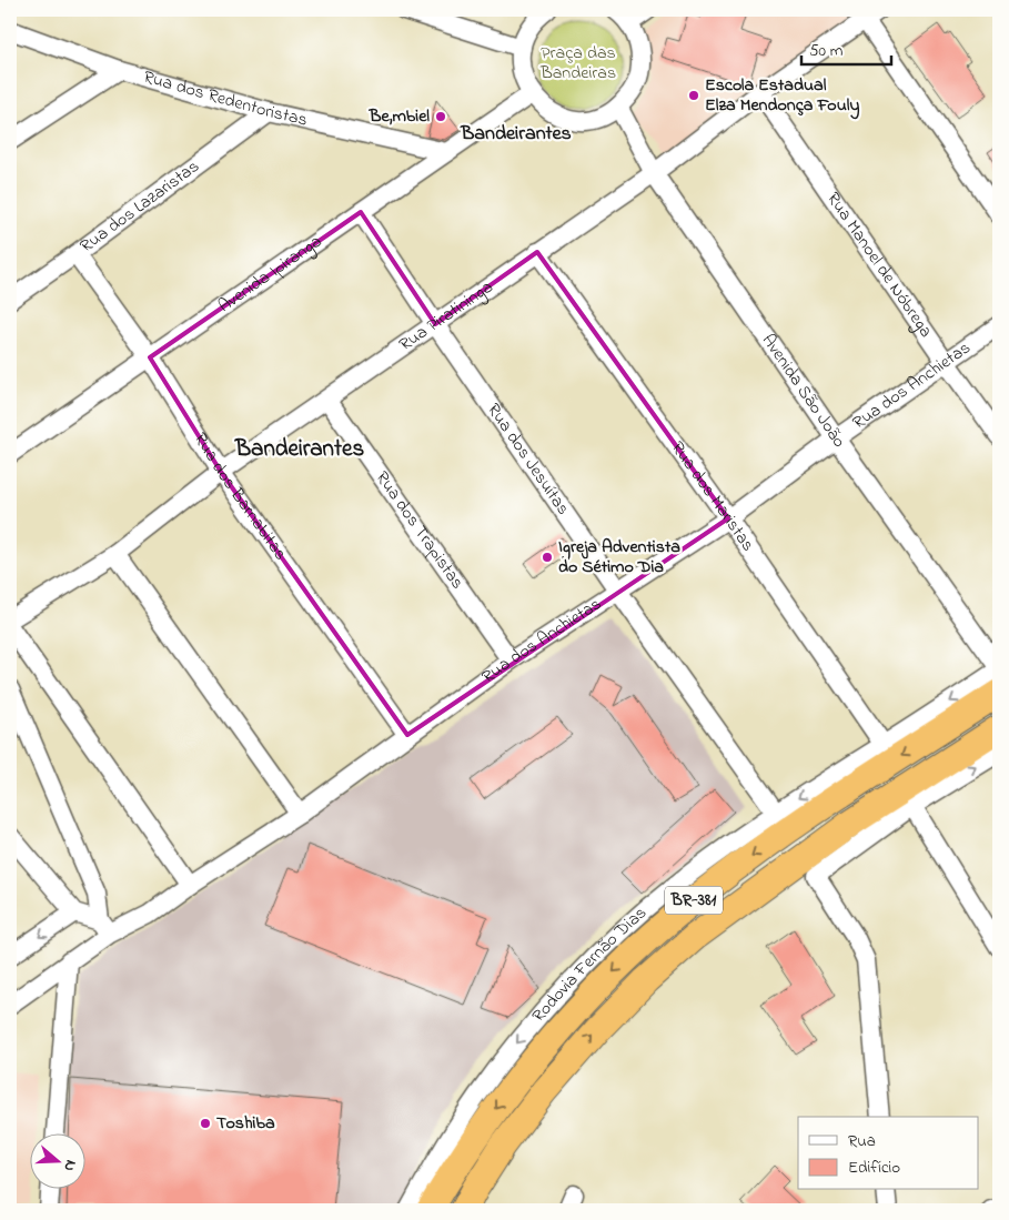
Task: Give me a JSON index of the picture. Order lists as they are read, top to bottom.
{
  "streets": {
    "highway": ["BR-381", "Rodovia Fernão Dias"],
    "street": [
      "Rua dos Redentoristas",
      "Rua dos Lazaristas",
      "Rua Manoel de Nóbrega",
      "Avenida Ipiranga",
      "Rua Piratininga",
      "Rua dos Anchietas",
      "Avenida São João",
      "Rua dos Jesuítas",
      "Rua dos Barnabitas",
      "Rua dos Maristas",
      "Rua dos Trapistas"
    ]
  },
  "crossings": [
    ["Rua dos Redentoristas", "Rua dos Lazaristas"],
    ["Rua dos Redentoristas", "Avenida Ipiranga"],
    ["Rua dos Lazaristas", "Rua dos Barnabitas"],
    ["Rua Manoel de Nóbrega", "Rua Piratininga"],
    ["Rua Manoel de Nóbrega", "Rua dos Anchietas"],
    ["Avenida Ipiranga", "Rua dos Jesuítas"],
    ["Avenida Ipiranga", "Rua dos Barnabitas"],
    ["Rua Piratininga", "Avenida São João"],
    ["Rua Piratininga", "Rua dos Jesuítas"],
    ["Rua Piratininga", "Rua dos Barnabitas"],
    ["Rua Piratininga", "Rua dos Maristas"],
    ["Rua Piratininga", "Rua dos Trapistas"],
    ["Rua dos Anchietas", "Avenida São João"],
    ["Rua dos Anchietas", "Rua dos Jesuítas"],
    ["Rua dos Anchietas", "Rua dos Barnabitas"],
    ["Rua dos Anchietas", "Rua dos Maristas"],
    ["Rua dos Anchietas", "Rua dos Trapistas"],
    ["Avenida São João", "Rodovia Fernão Dias"],
    ["Rua dos Jesuítas", "Rodovia Fernão Dias"],
    ["Rua dos Maristas", "Rodovia Fernão Dias"]
  ],
  "one_way": ["Rodovia Fernão Dias"],
  "districts": ["Bandeirantes", "Bandeirantes"],
  "parks": ["Praça das Bandeiras"],
  "places": [
    "Escola Estadual Elza Mendonça Fouly",
    "Be,mbiel",
    "Igreja Adventista do Sétimo Dia",
    "Toshiba"
  ],
  "legend": ["Rua", "Edifício"],
  "scale_bar": "50 m",
  "north": "right"
}
